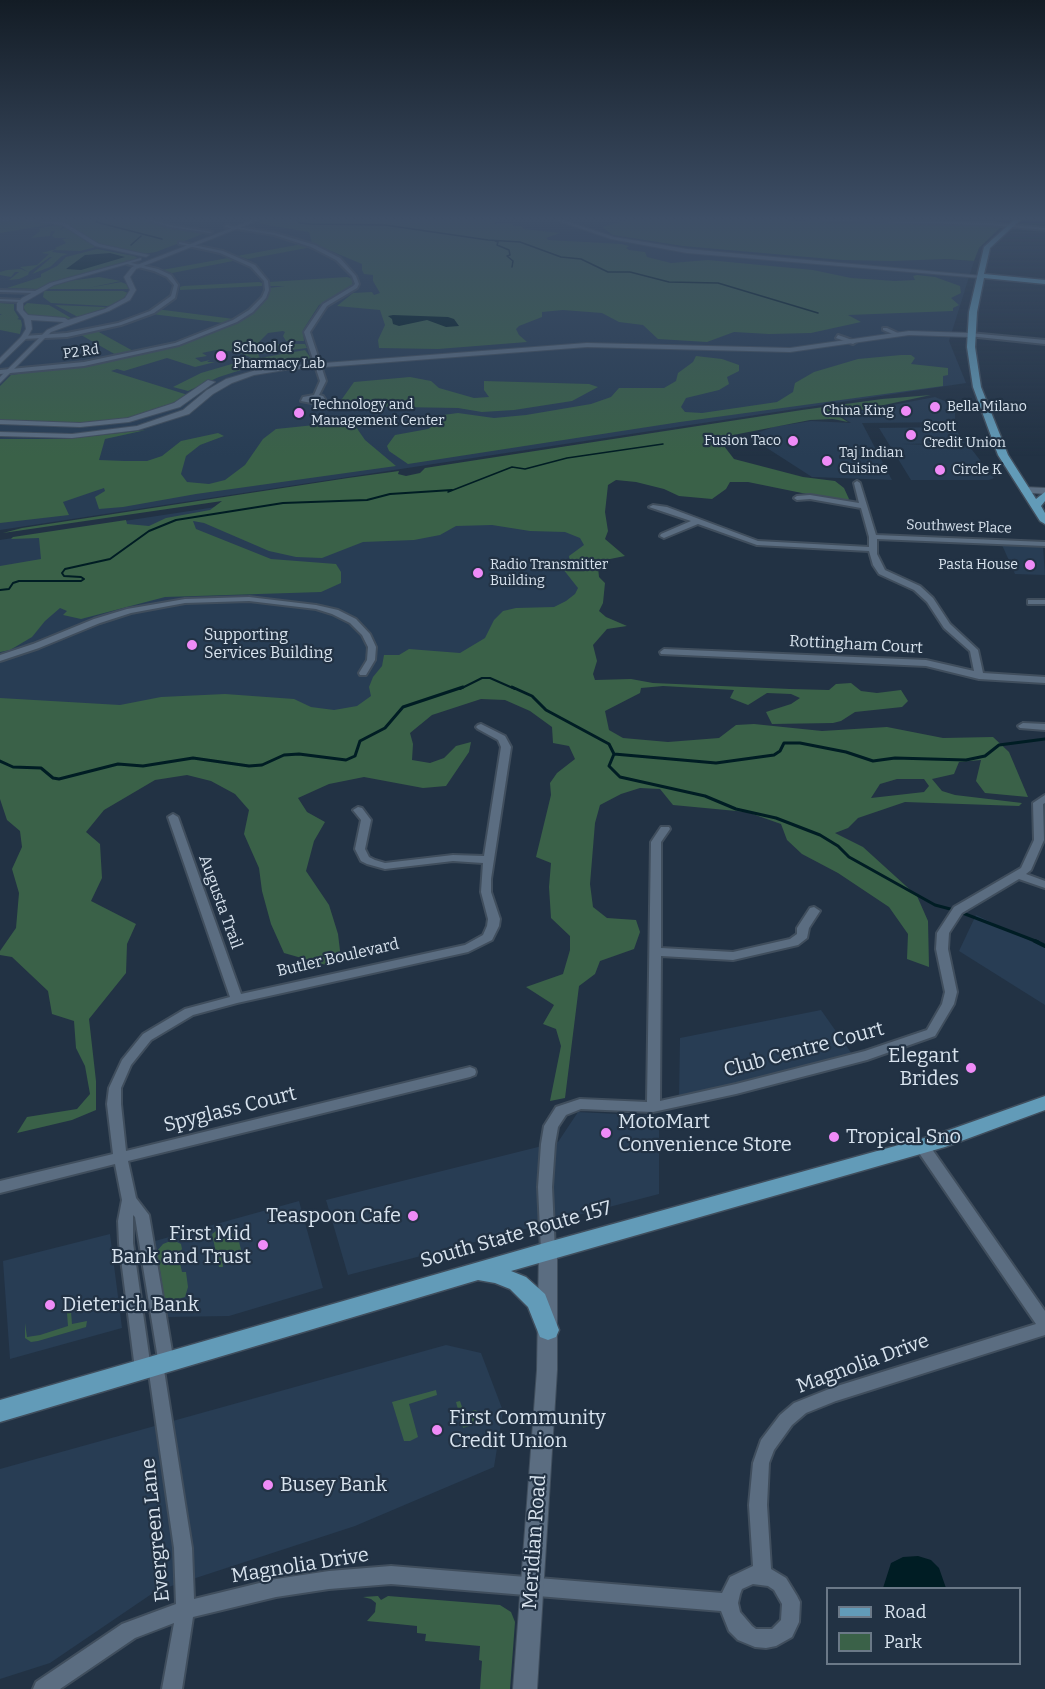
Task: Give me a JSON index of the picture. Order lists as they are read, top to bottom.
{
  "streets": {
    "main road": ["South State Route 157"],
    "street": [
      "P2 Rd",
      "Southwest Place",
      "Rottingham Court",
      "Augusta Trail",
      "Butler Boulevard",
      "Club Centre Court",
      "Spyglass Court",
      "Magnolia Drive",
      "Evergreen Lane",
      "Meridian Road"
    ]
  },
  "crossings": [
    ["Augusta Trail", "Butler Boulevard"],
    ["Butler Boulevard", "Spyglass Court"],
    ["Butler Boulevard", "South State Route 157"],
    ["Butler Boulevard", "Evergreen Lane"],
    ["Club Centre Court", "South State Route 157"],
    ["Club Centre Court", "Meridian Road"],
    ["South State Route 157", "Evergreen Lane"],
    ["South State Route 157", "Meridian Road"],
    ["Magnolia Drive", "Evergreen Lane"],
    ["Magnolia Drive", "Meridian Road"]
  ],
  "places": [
    "School of Pharmacy Lab",
    "Bella Milano",
    "China King",
    "Technology and Management Center",
    "Scott Credit Union",
    "Fusion Taco",
    "Taj Indian Cuisine",
    "Circle K",
    "Pasta House",
    "Radio Transmitter Building",
    "Supporting Services Building",
    "Elegant Brides",
    "MotoMart Convenience Store",
    "Tropical Sno",
    "Teaspoon Cafe",
    "First Mid Bank and Trust",
    "Dieterich Bank",
    "First Community Credit Union",
    "Busey Bank"
  ],
  "legend": ["Road", "Park"]
}
